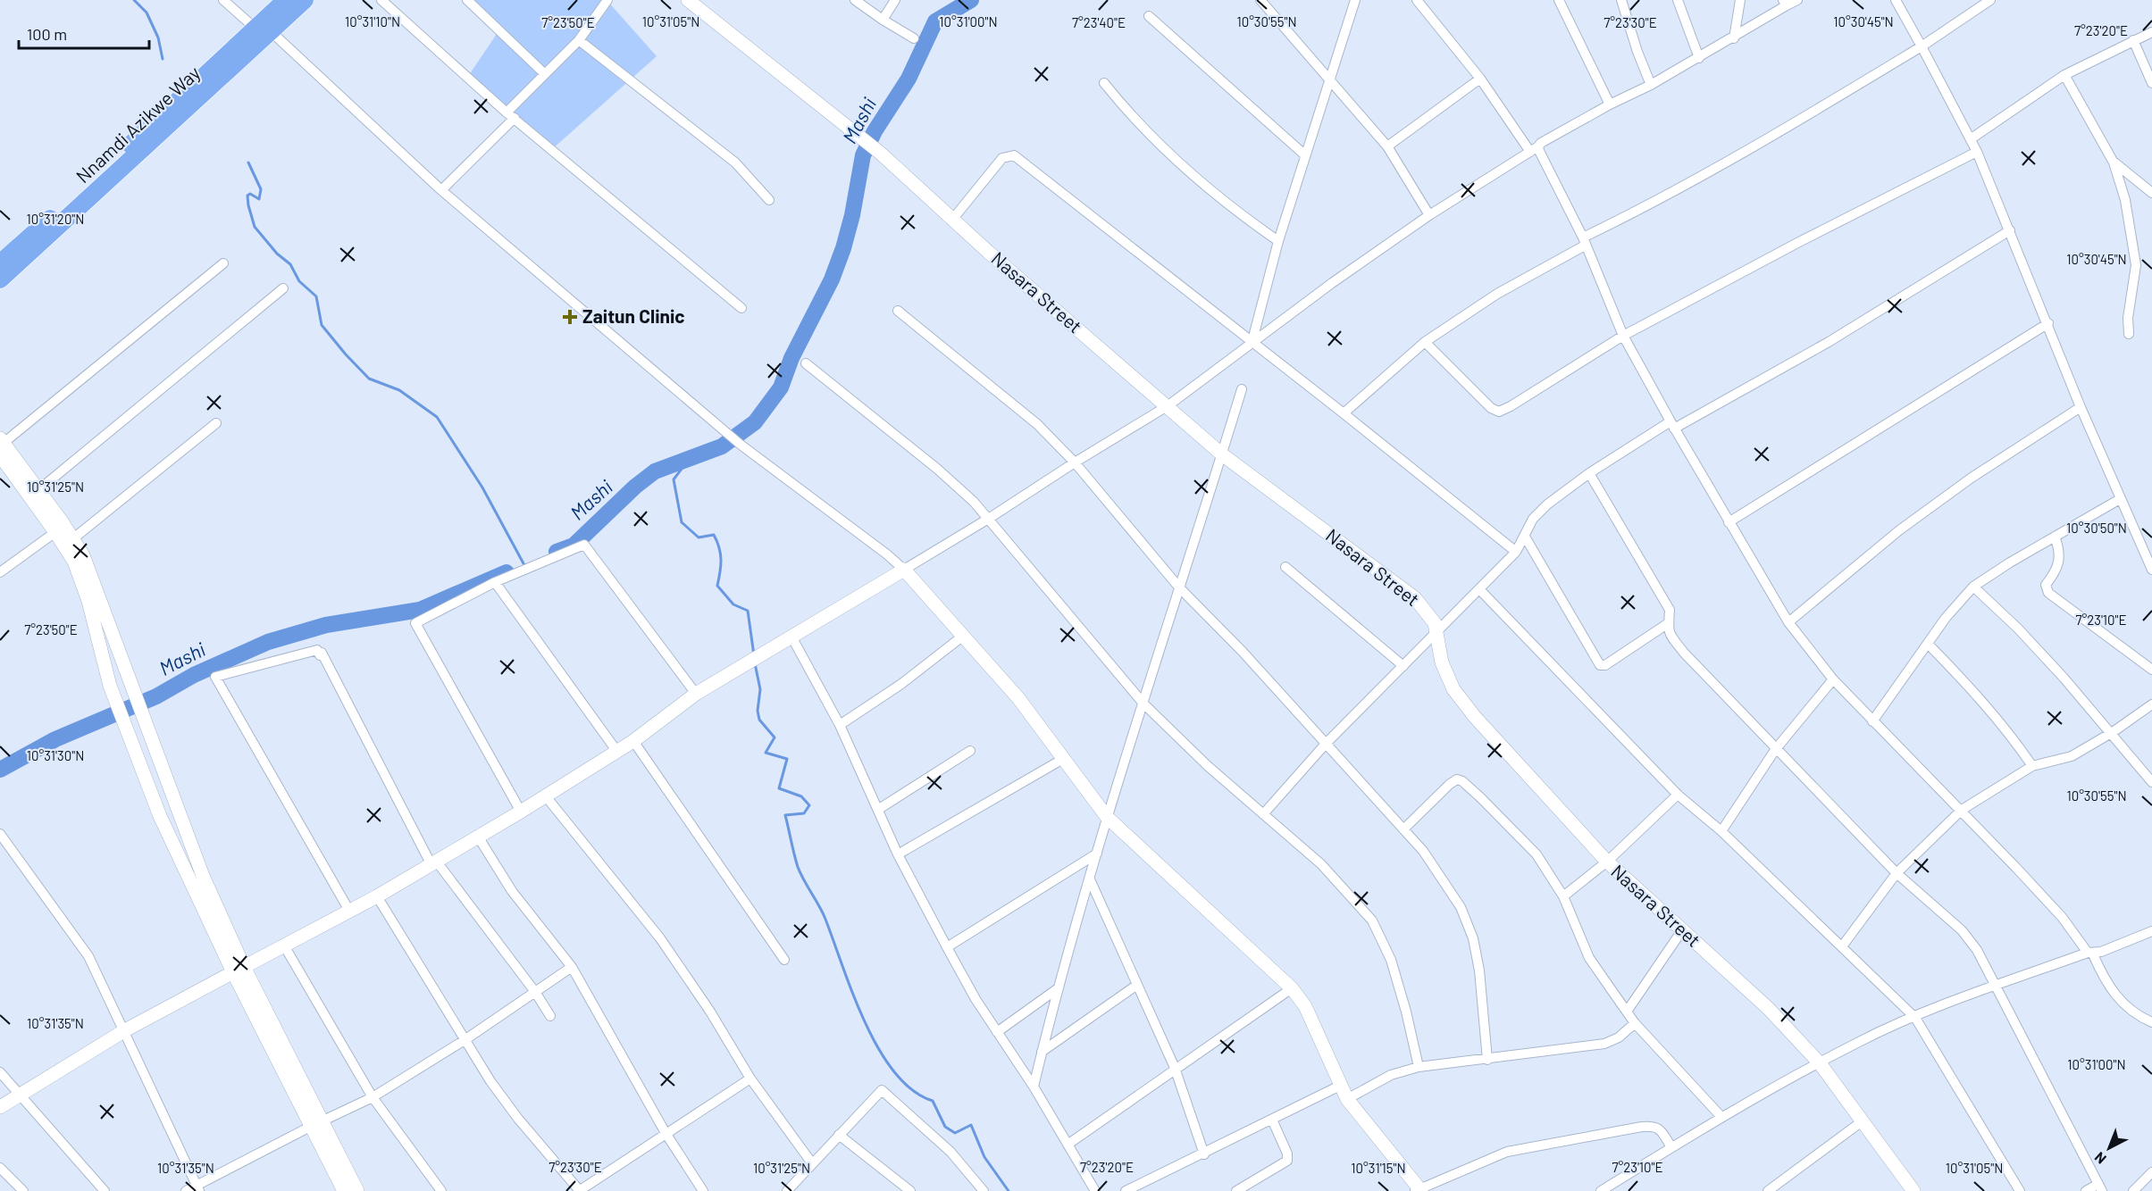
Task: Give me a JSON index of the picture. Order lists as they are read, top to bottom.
{
  "streets": {
    "highway": ["Nnamdi Azikwe Way"],
    "street": ["Nasara Street"]
  },
  "water": ["Mashi"],
  "places": {
    "health": ["Zaitun Clinic"]
  },
  "scale_bar": "100 m",
  "north": "bottom left",
  "coordinates": [
    "10°30'45\"N",
    "10°31'10\"N",
    "10°31'05\"N",
    "10°31'00\"N",
    "10°30'55\"N",
    "7°23'50\"E",
    "7°23'40\"E",
    "7°23'30\"E",
    "7°23'20\"E",
    "10°31'20\"N",
    "10°31'25\"N",
    "10°30'50\"N",
    "7°23'10\"E",
    "10°31'30\"N",
    "10°31'35\"N",
    "10°31'15\"N"
  ]
}
